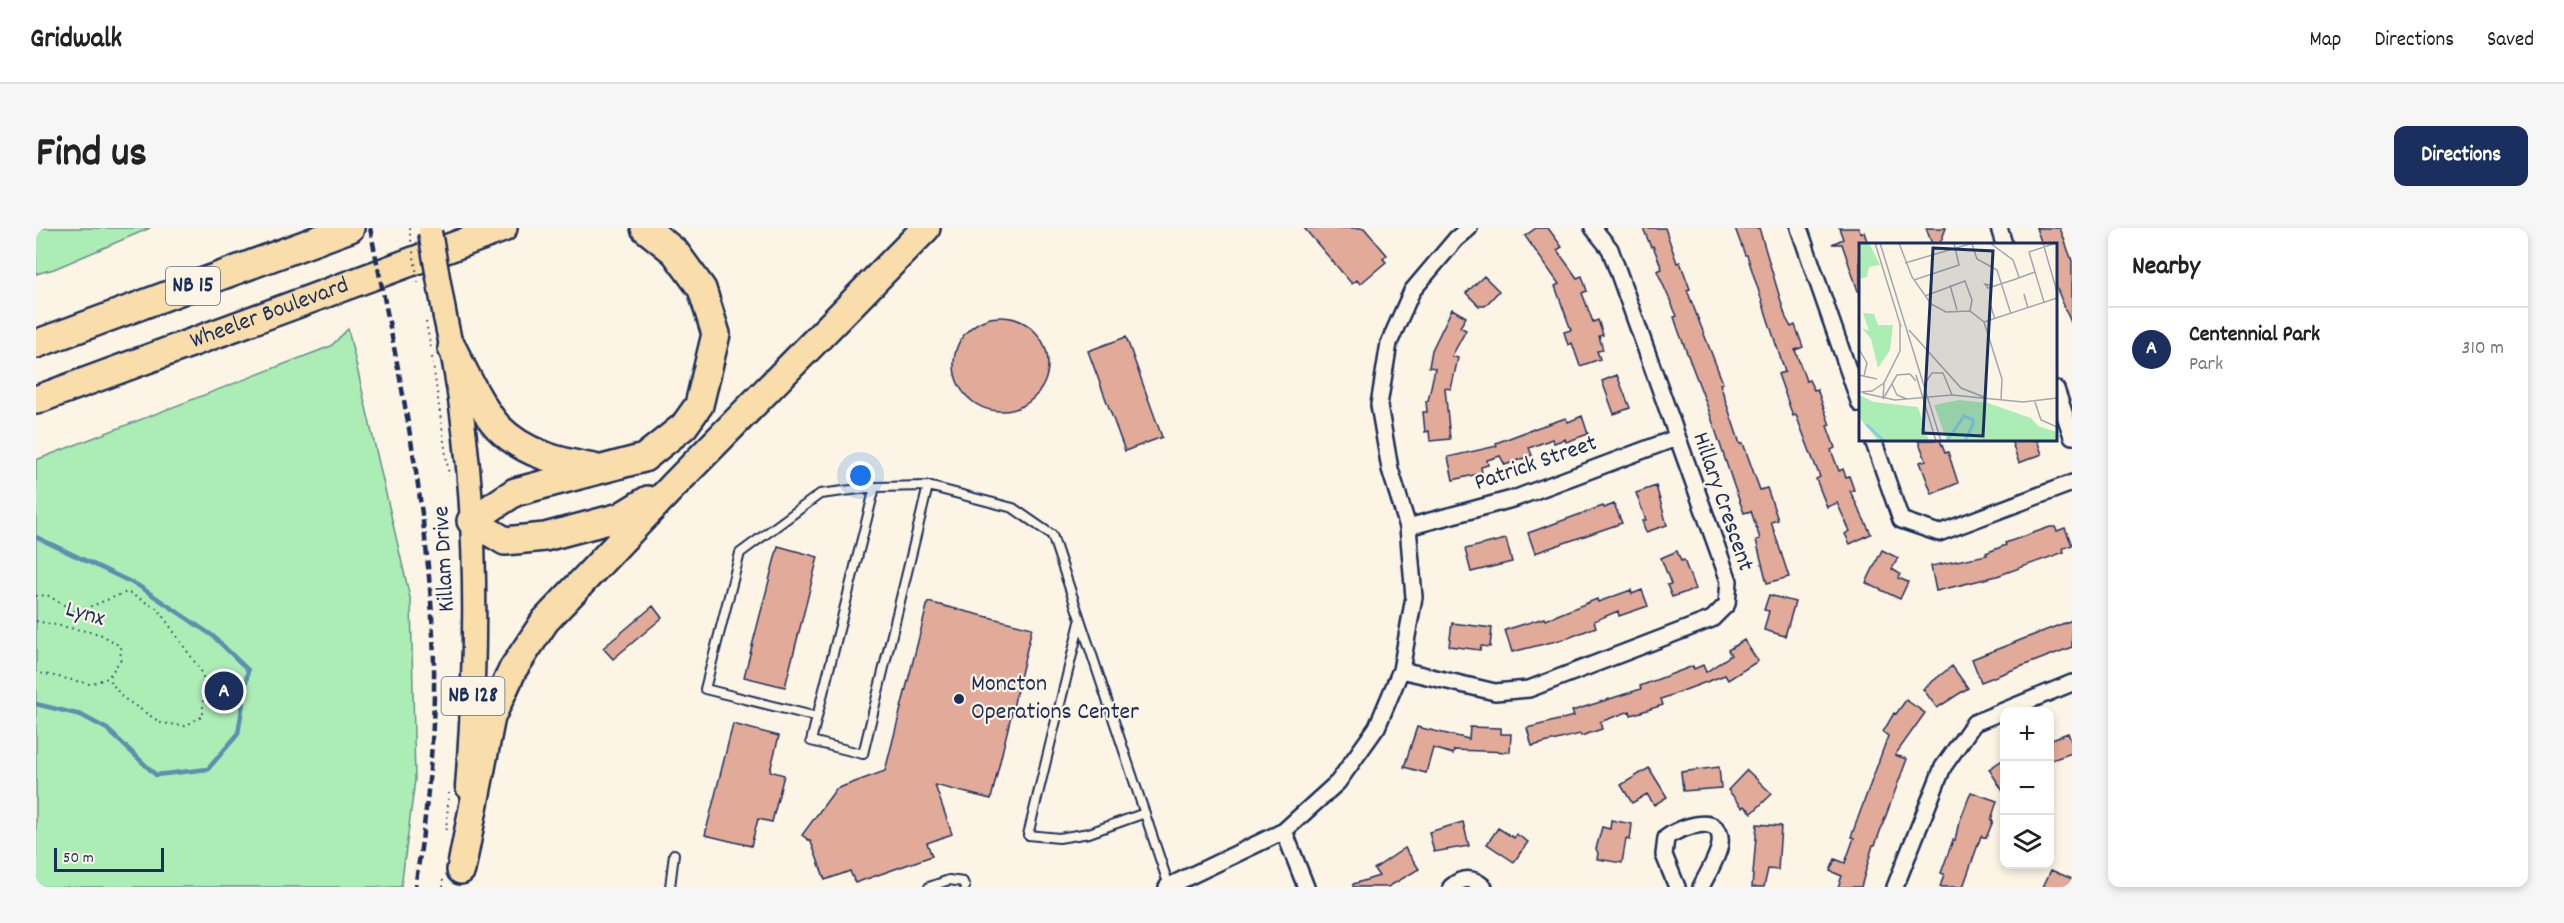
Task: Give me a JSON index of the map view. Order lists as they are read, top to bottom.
{
  "streets": {
    "highway": ["NB 15", "Wheeler Boulevard"],
    "main road": ["Killam Drive", "NB 128"],
    "street": ["Patrick Street", "Hillary Crescent"],
    "path": ["Lynx"]
  },
  "crossings": [
    ["Patrick Street", "Hillary Crescent"]
  ],
  "places": ["Moncton Operations Center"],
  "scale_bar": "50 m",
  "page": {
    "header": "Gridwalk",
    "nav": ["Map", "Directions", "Saved"],
    "title": "Find us",
    "buttons": "Directions",
    "heading": "Nearby",
    "list": [
      {
        "mark": "A",
        "name": "Centennial Park",
        "note": "Park",
        "value": "310 m"
      }
    ],
    "pins": "A",
    "map_buttons": ["+", "−"],
    "scale": "50 m"
  }
}
